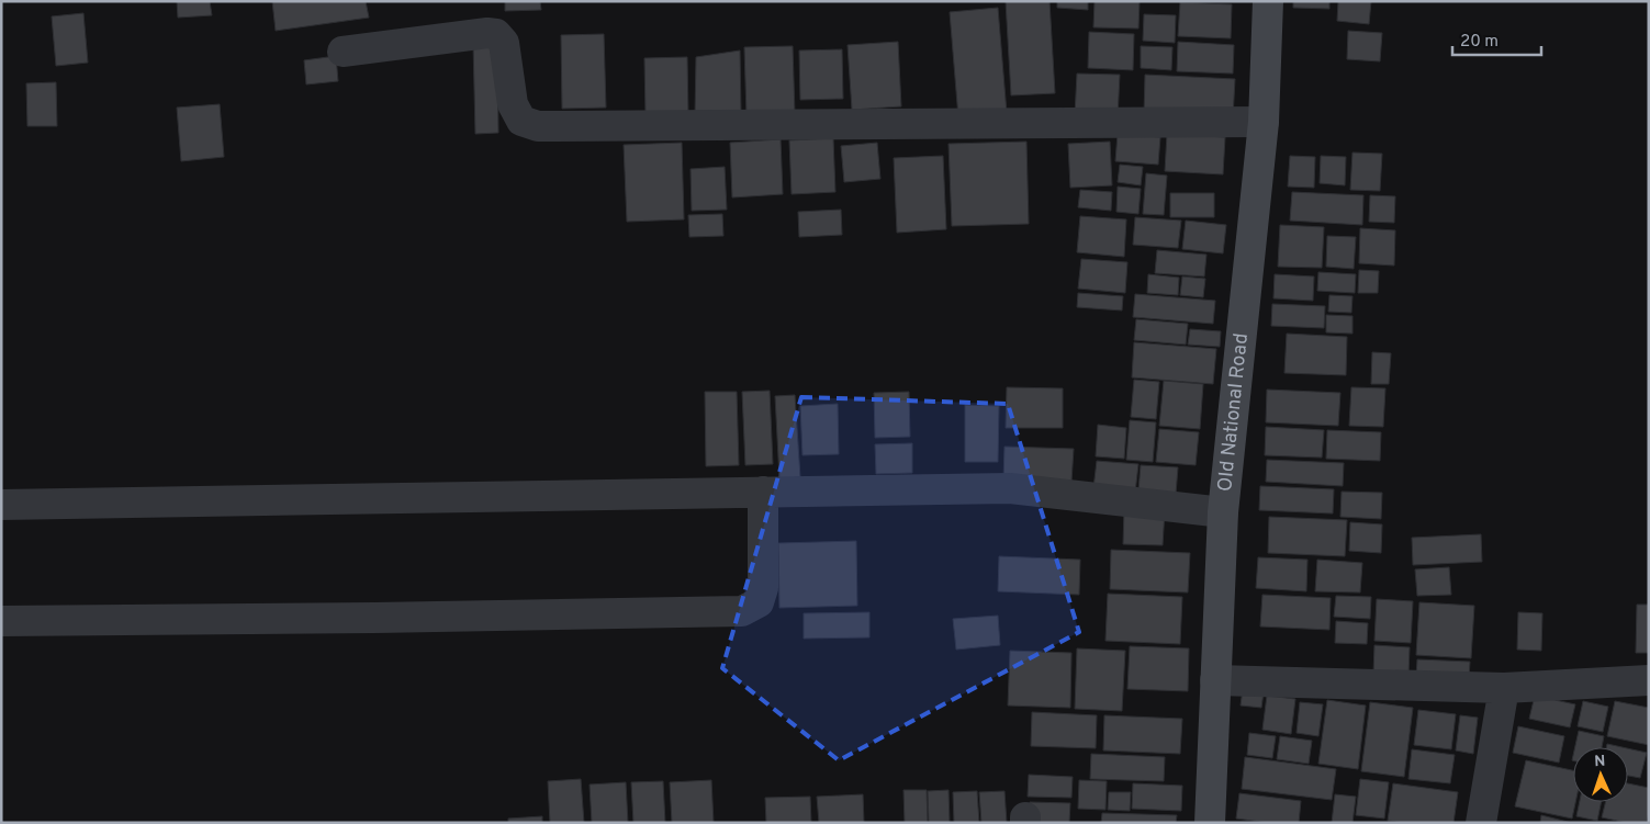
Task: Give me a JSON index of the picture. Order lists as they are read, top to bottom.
{
  "streets": {
    "main road": ["Old National Road"]
  },
  "scale_bar": "20 m",
  "north": "top"
}
